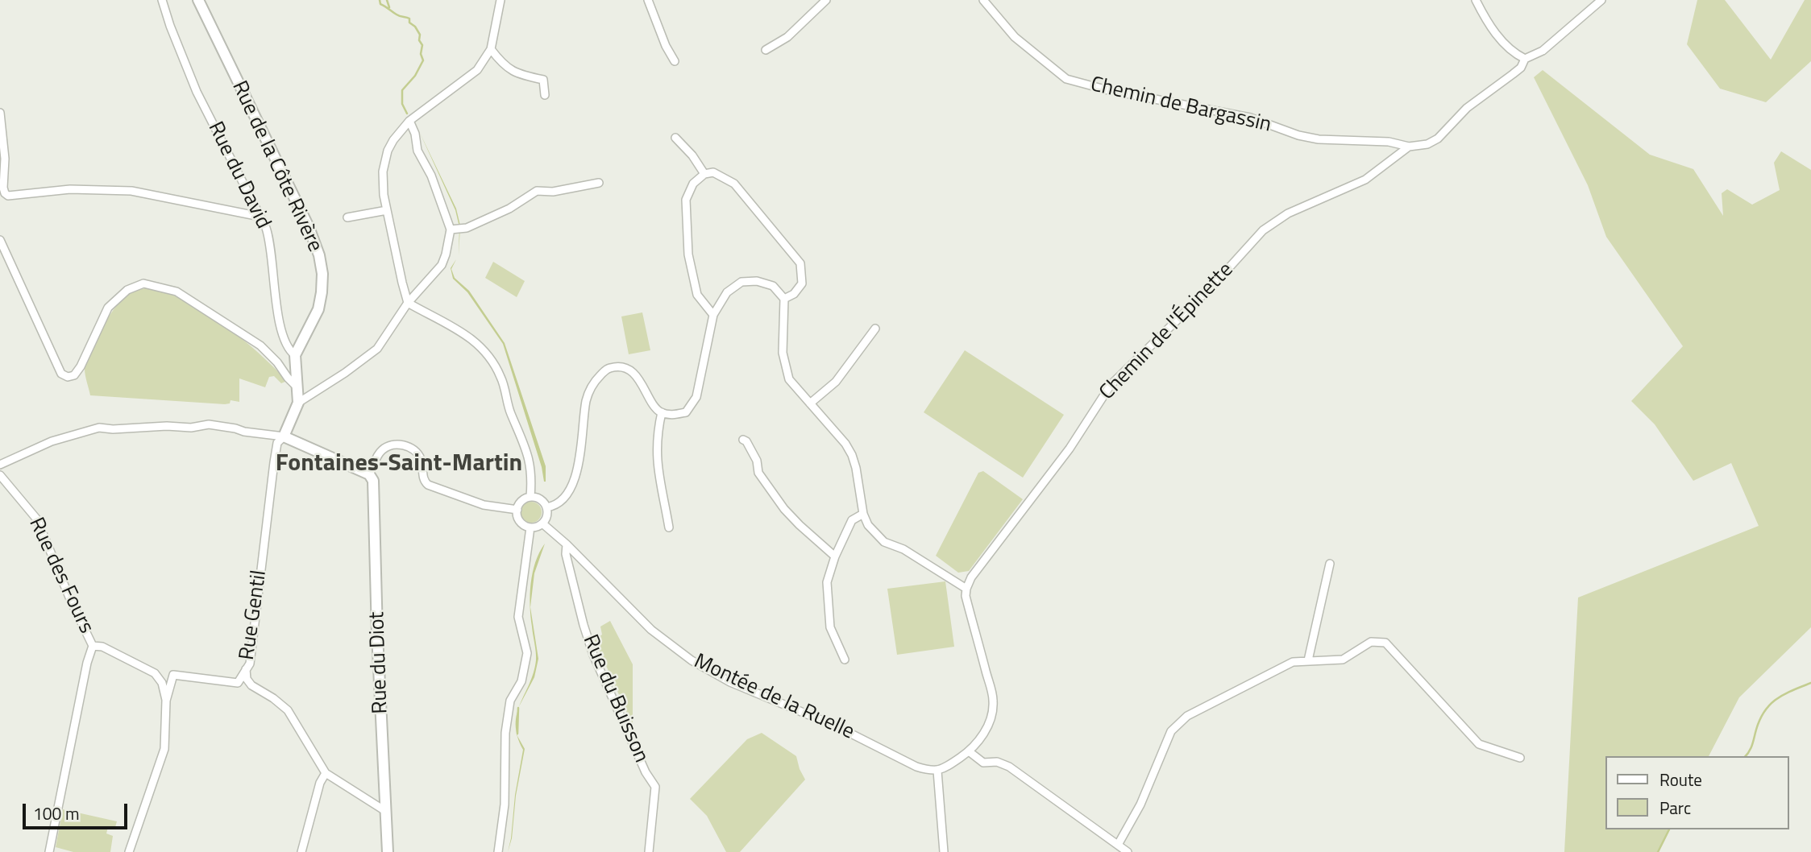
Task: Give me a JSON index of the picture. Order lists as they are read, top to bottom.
{
  "streets": {
    "street": [
      "Chemin de Bargassin",
      "Rue de la Côte Rivère",
      "Rue du David",
      "Chemin de l'Épinette",
      "Rue des Fours",
      "Rue Gentil",
      "Rue du Diot",
      "Montée de la Ruelle",
      "Rue du Buisson"
    ]
  },
  "crossings": [
    ["Chemin de Bargassin", "Chemin de l'Épinette"],
    ["Rue de la Côte Rivère", "Rue du David"],
    ["Montée de la Ruelle", "Rue du Buisson"]
  ],
  "districts": ["Fontaines-Saint-Martin"],
  "legend": ["Route", "Parc"],
  "scale_bar": "100 m"
}
